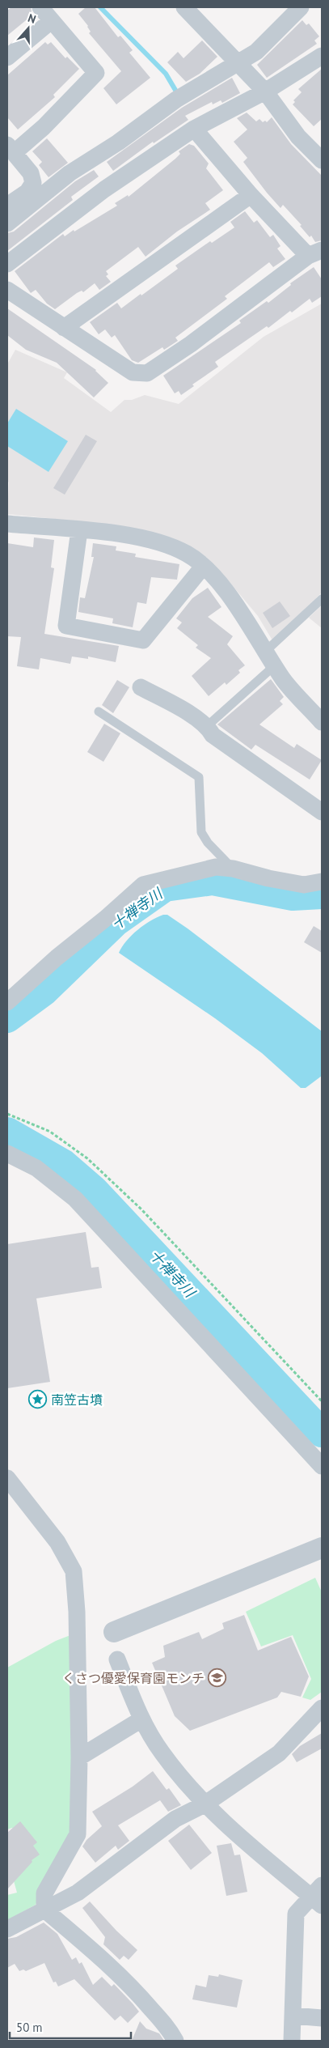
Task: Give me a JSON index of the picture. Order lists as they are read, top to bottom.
{
  "water": ["十禅寺川"],
  "places": {
    "place": ["南笠古墳"],
    "school or university": ["くさつ優愛保育園モンチ"]
  },
  "scale_bar": "50 m",
  "north": "top"
}
